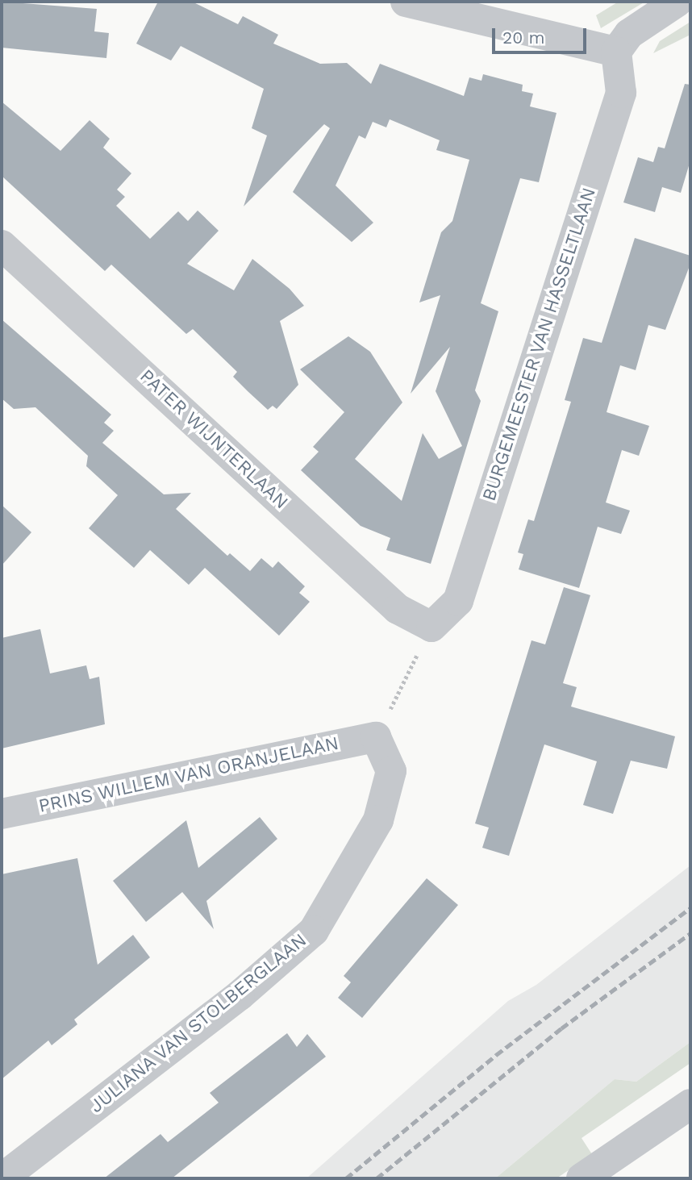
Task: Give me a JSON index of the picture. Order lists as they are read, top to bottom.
{
  "streets": {
    "street": [
      "BURGEMEESTER VAN HASSELTLAAN",
      "PATER WIJNTERLAAN",
      "PRINS WILLEM VAN ORANJELAAN",
      "JULIANA VAN STOLBERGLAAN"
    ]
  },
  "crossings": [
    ["BURGEMEESTER VAN HASSELTLAAN", "PATER WIJNTERLAAN"],
    ["PRINS WILLEM VAN ORANJELAAN", "JULIANA VAN STOLBERGLAAN"]
  ],
  "scale_bar": "20 m"
}
